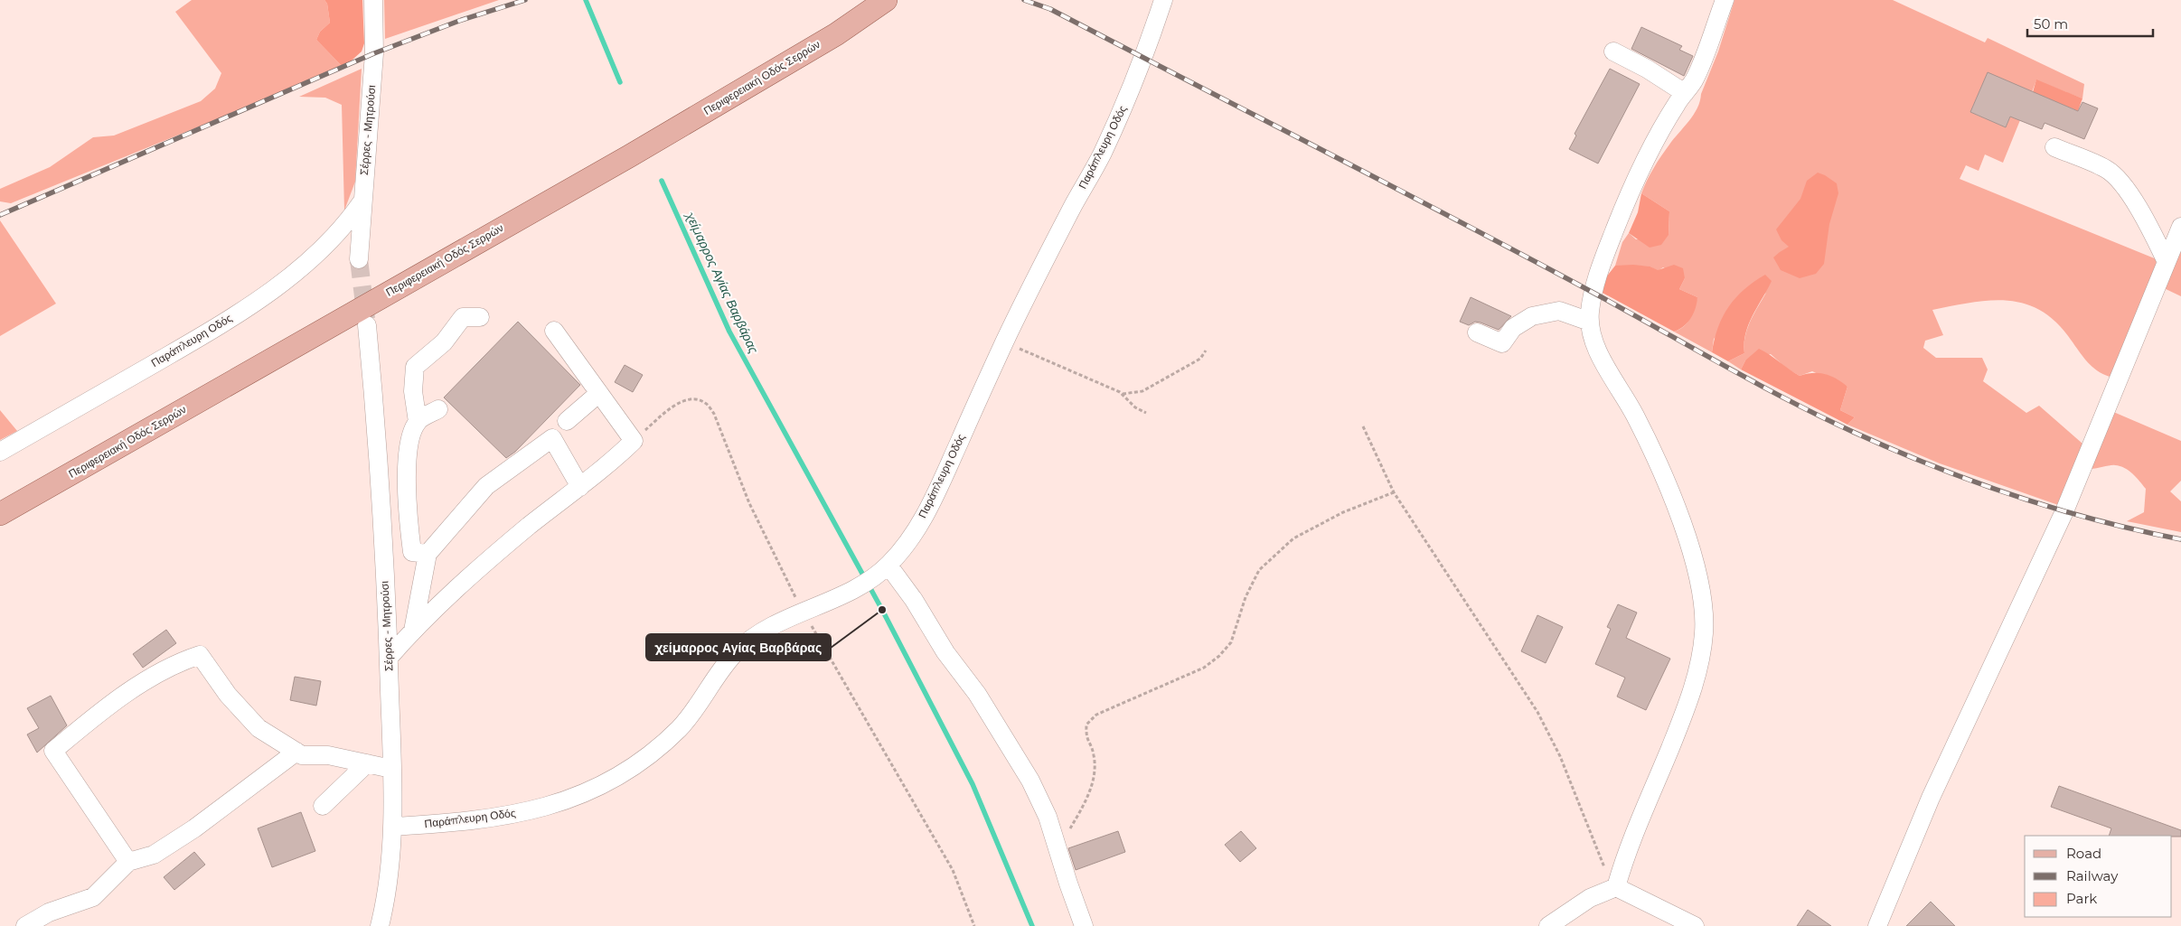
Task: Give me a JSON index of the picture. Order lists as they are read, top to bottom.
{
  "streets": {
    "main road": ["Περιφερειακή Οδός Σερρών"],
    "street": ["Σέρρες - Μητρούσι", "Παράπλευρη Οδός"]
  },
  "crossings": [
    ["Σέρρες - Μητρούσι", "Παράπλευρη Οδός"]
  ],
  "water": ["χείμαρρος Αγίας Βαρβάρας"],
  "places": ["χείμαρρος Αγίας Βαρβάρας"],
  "legend": ["Road", "Railway", "Park"],
  "scale_bar": "50 m"
}
